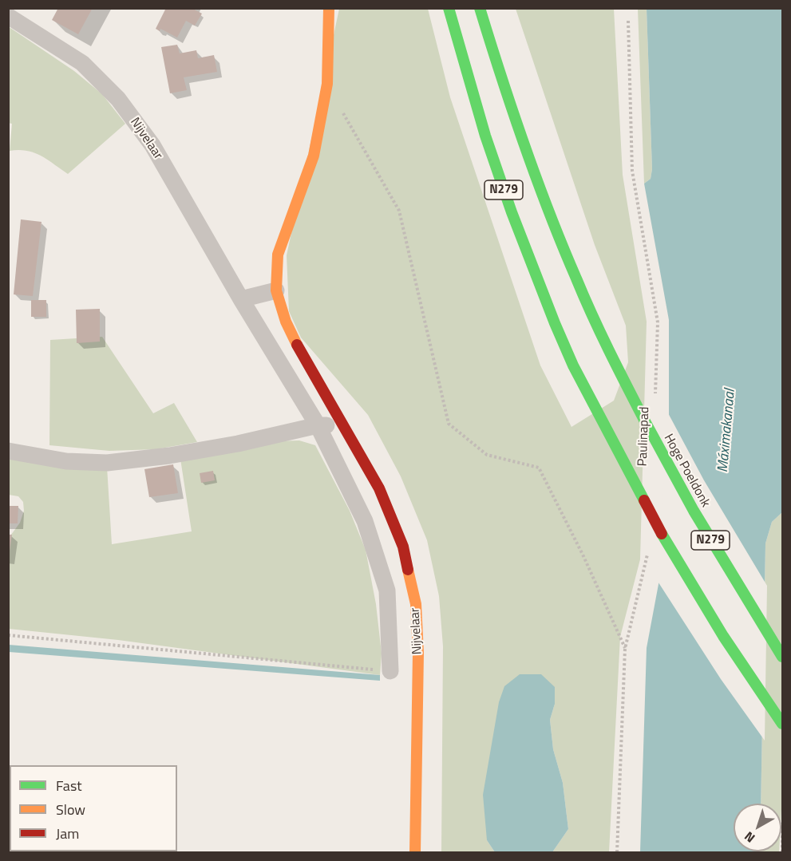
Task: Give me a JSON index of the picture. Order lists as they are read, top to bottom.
{
  "streets": {
    "main road": ["Nijvelaar", "N279", "Hoge Poeldonk"],
    "path": ["Paulinapad"]
  },
  "water": ["Máximakanaal"],
  "legend": ["Fast", "Slow", "Jam"],
  "north": "bottom left"
}
